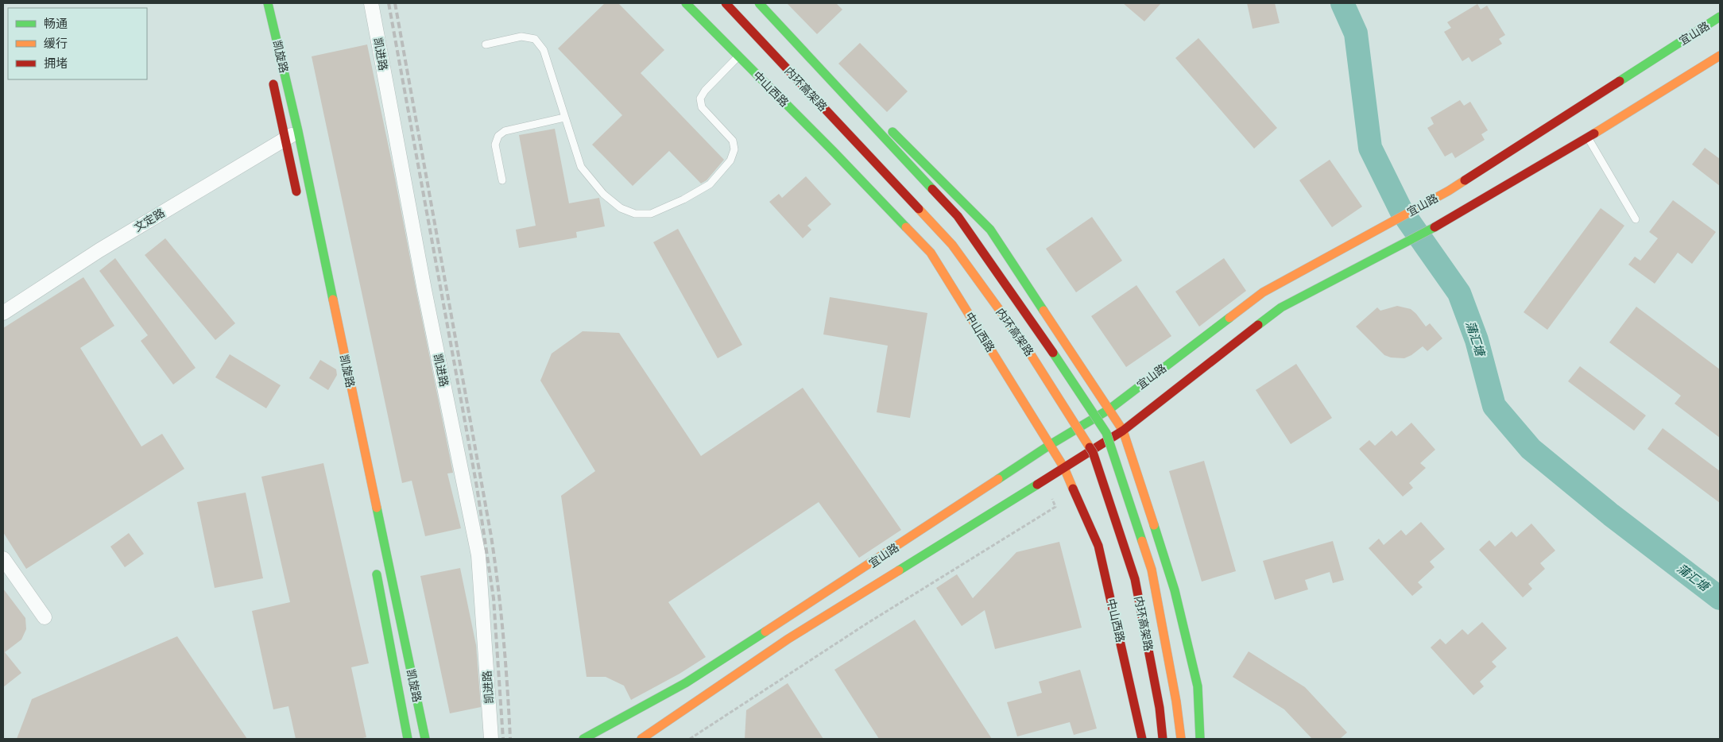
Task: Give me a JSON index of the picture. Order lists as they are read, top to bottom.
{
  "streets": {
    "main road": [
      "宜山路",
      "凯旋路",
      "中山西路",
      "内环高架路"
    ],
    "street": ["凯进路", "文定路"]
  },
  "crossings": [
    ["宜山路", "中山西路"],
    ["凯旋路", "文定路"]
  ],
  "water": ["蒲汇塘"],
  "legend": ["畅通", "缓行", "拥堵"]
}
